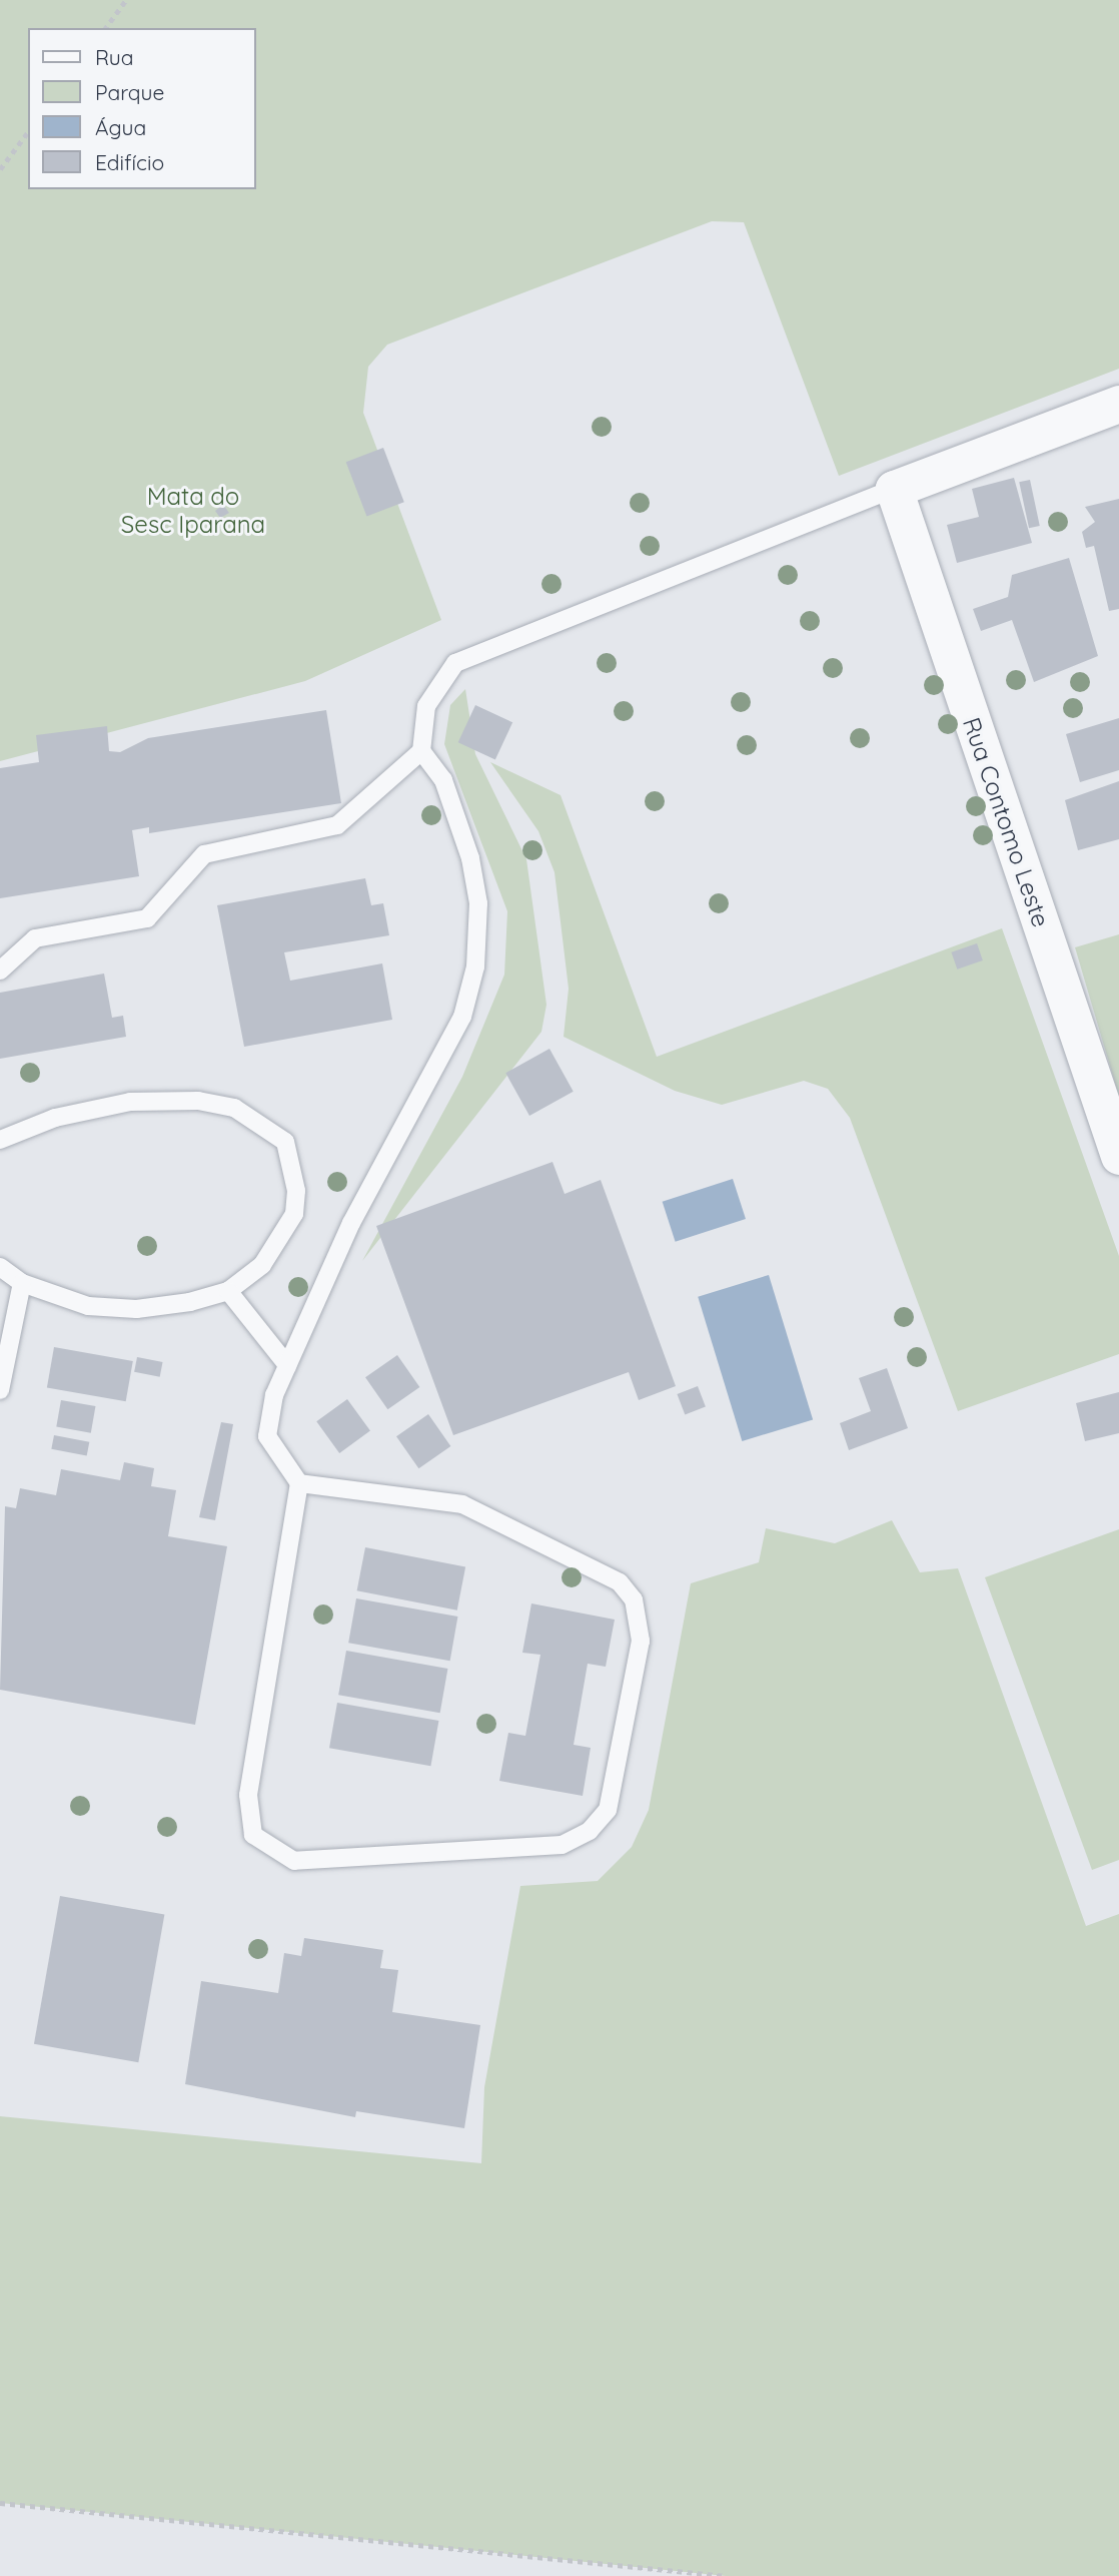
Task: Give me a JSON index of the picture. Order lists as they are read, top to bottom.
{
  "streets": {
    "street": ["Rua Contomo Leste"]
  },
  "parks": ["Mata do Sesc Iparana"],
  "legend": [
    "Rua",
    "Parque",
    "Água",
    "Edifício"
  ]
}
